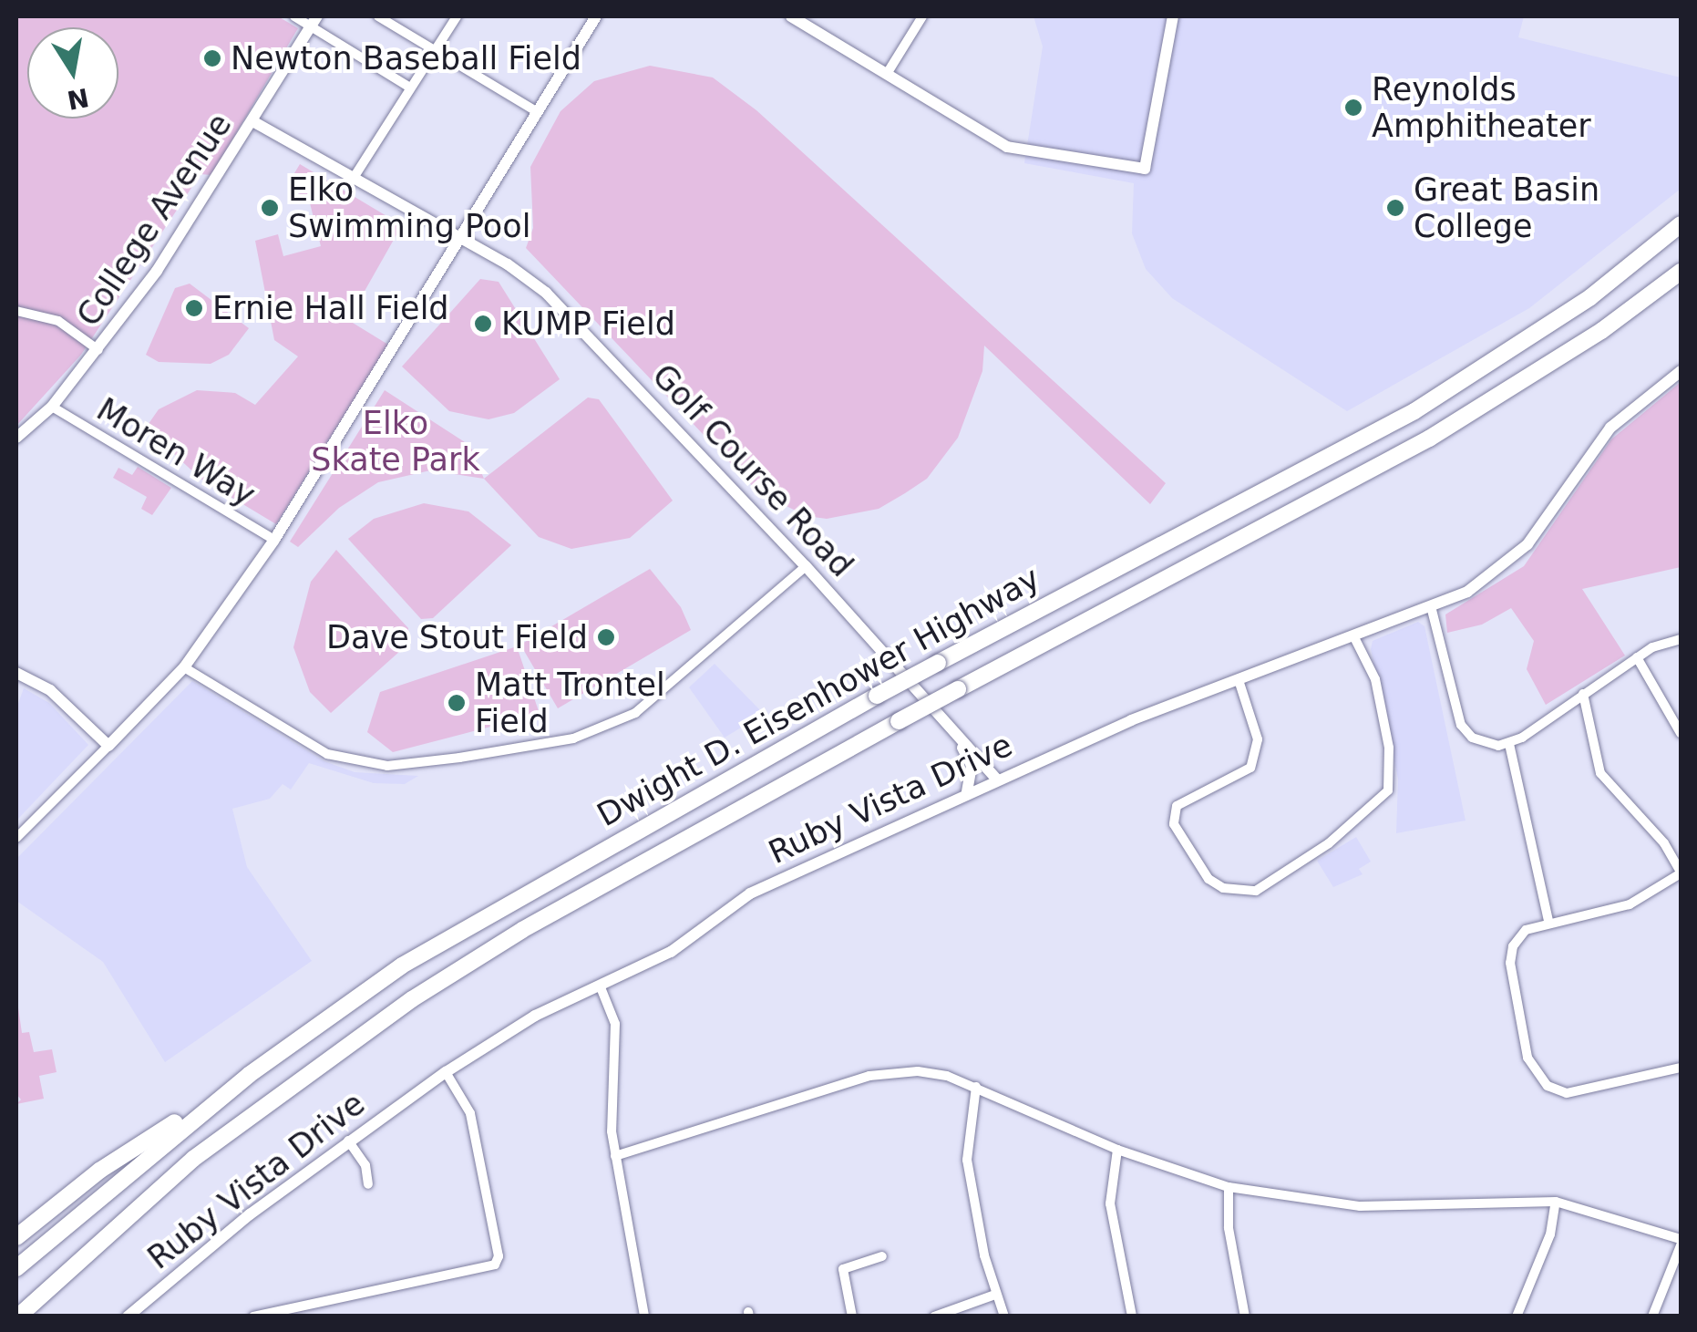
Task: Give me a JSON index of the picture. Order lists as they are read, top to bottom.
{
  "streets": {
    "highway": ["Dwight D. Eisenhower Highway"],
    "street": [
      "College Avenue",
      "Moren Way",
      "Golf Course Road",
      "Ruby Vista Drive"
    ]
  },
  "crossings": [
    ["College Avenue", "Moren Way"],
    ["College Avenue", "Golf Course Road"],
    ["Golf Course Road", "Ruby Vista Drive"]
  ],
  "parks": ["Elko Skate Park"],
  "places": [
    "Newton Baseball Field",
    "Reynolds Amphitheater",
    "Elko Swimming Pool",
    "Great Basin College",
    "Ernie Hall Field",
    "KUMP Field",
    "Dave Stout Field",
    "Matt Trontel Field"
  ],
  "north": "bottom"
}
